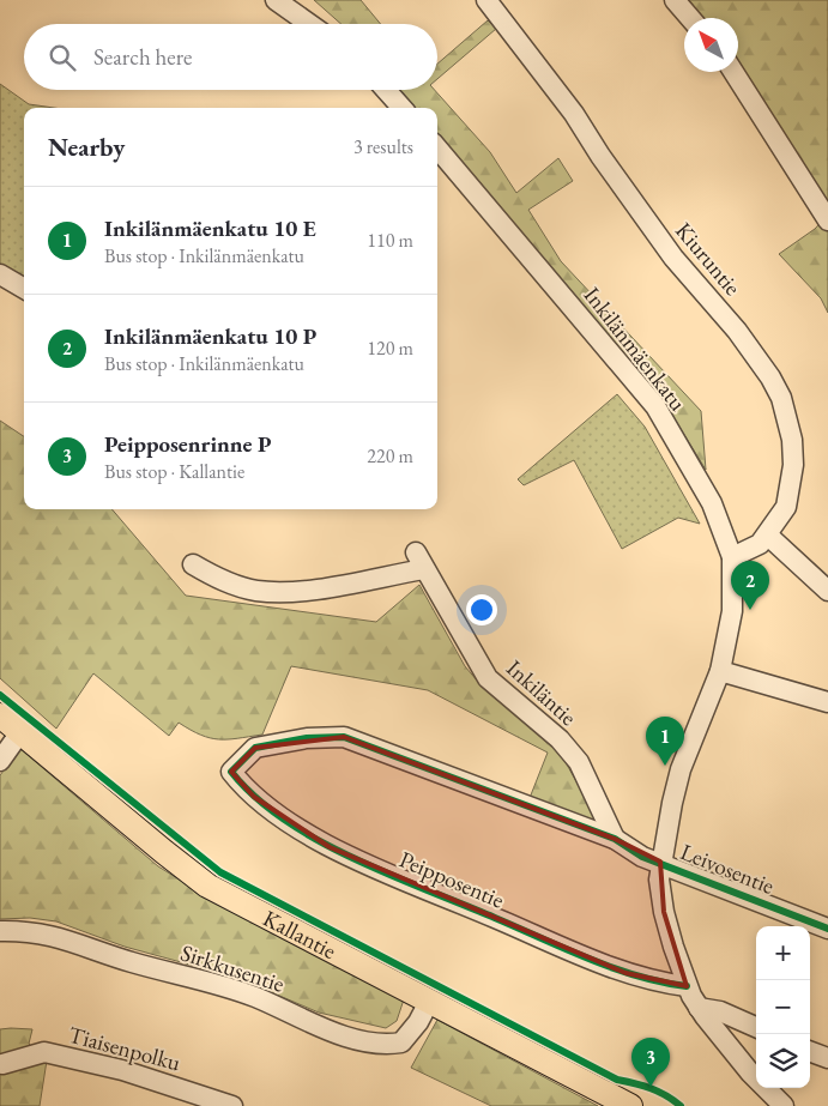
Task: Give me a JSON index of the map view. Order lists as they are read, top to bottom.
{
  "streets": {
    "main road": ["Kallantie"],
    "street": [
      "Kiuruntie",
      "Inkilänmäenkatu",
      "Inkiläntie",
      "Leivosentie",
      "Peipposentie",
      "Sirkkusentie",
      "Tiaisenpolku"
    ]
  },
  "crossings": [
    ["Kiuruntie", "Inkilänmäenkatu"],
    ["Inkilänmäenkatu", "Leivosentie"],
    ["Inkilänmäenkatu", "Peipposentie"],
    ["Inkiläntie", "Leivosentie"],
    ["Leivosentie", "Peipposentie"],
    ["Kallantie", "Sirkkusentie"]
  ],
  "north": "top left",
  "page": {
    "search": "Search here",
    "heading": ["Nearby", "3 results"],
    "list": [
      {
        "mark": "1",
        "name": "Inkilänmäenkatu 10 E",
        "note": "Bus stop · Inkilänmäenkatu",
        "value": "110 m"
      },
      {
        "mark": "2",
        "name": "Inkilänmäenkatu 10 P",
        "note": "Bus stop · Inkilänmäenkatu",
        "value": "120 m"
      },
      {
        "mark": "3",
        "name": "Peipposenrinne P",
        "note": "Bus stop · Kallantie",
        "value": "220 m"
      }
    ],
    "pins": ["2", "1", "3"],
    "map_buttons": ["+", "−"]
  }
}
